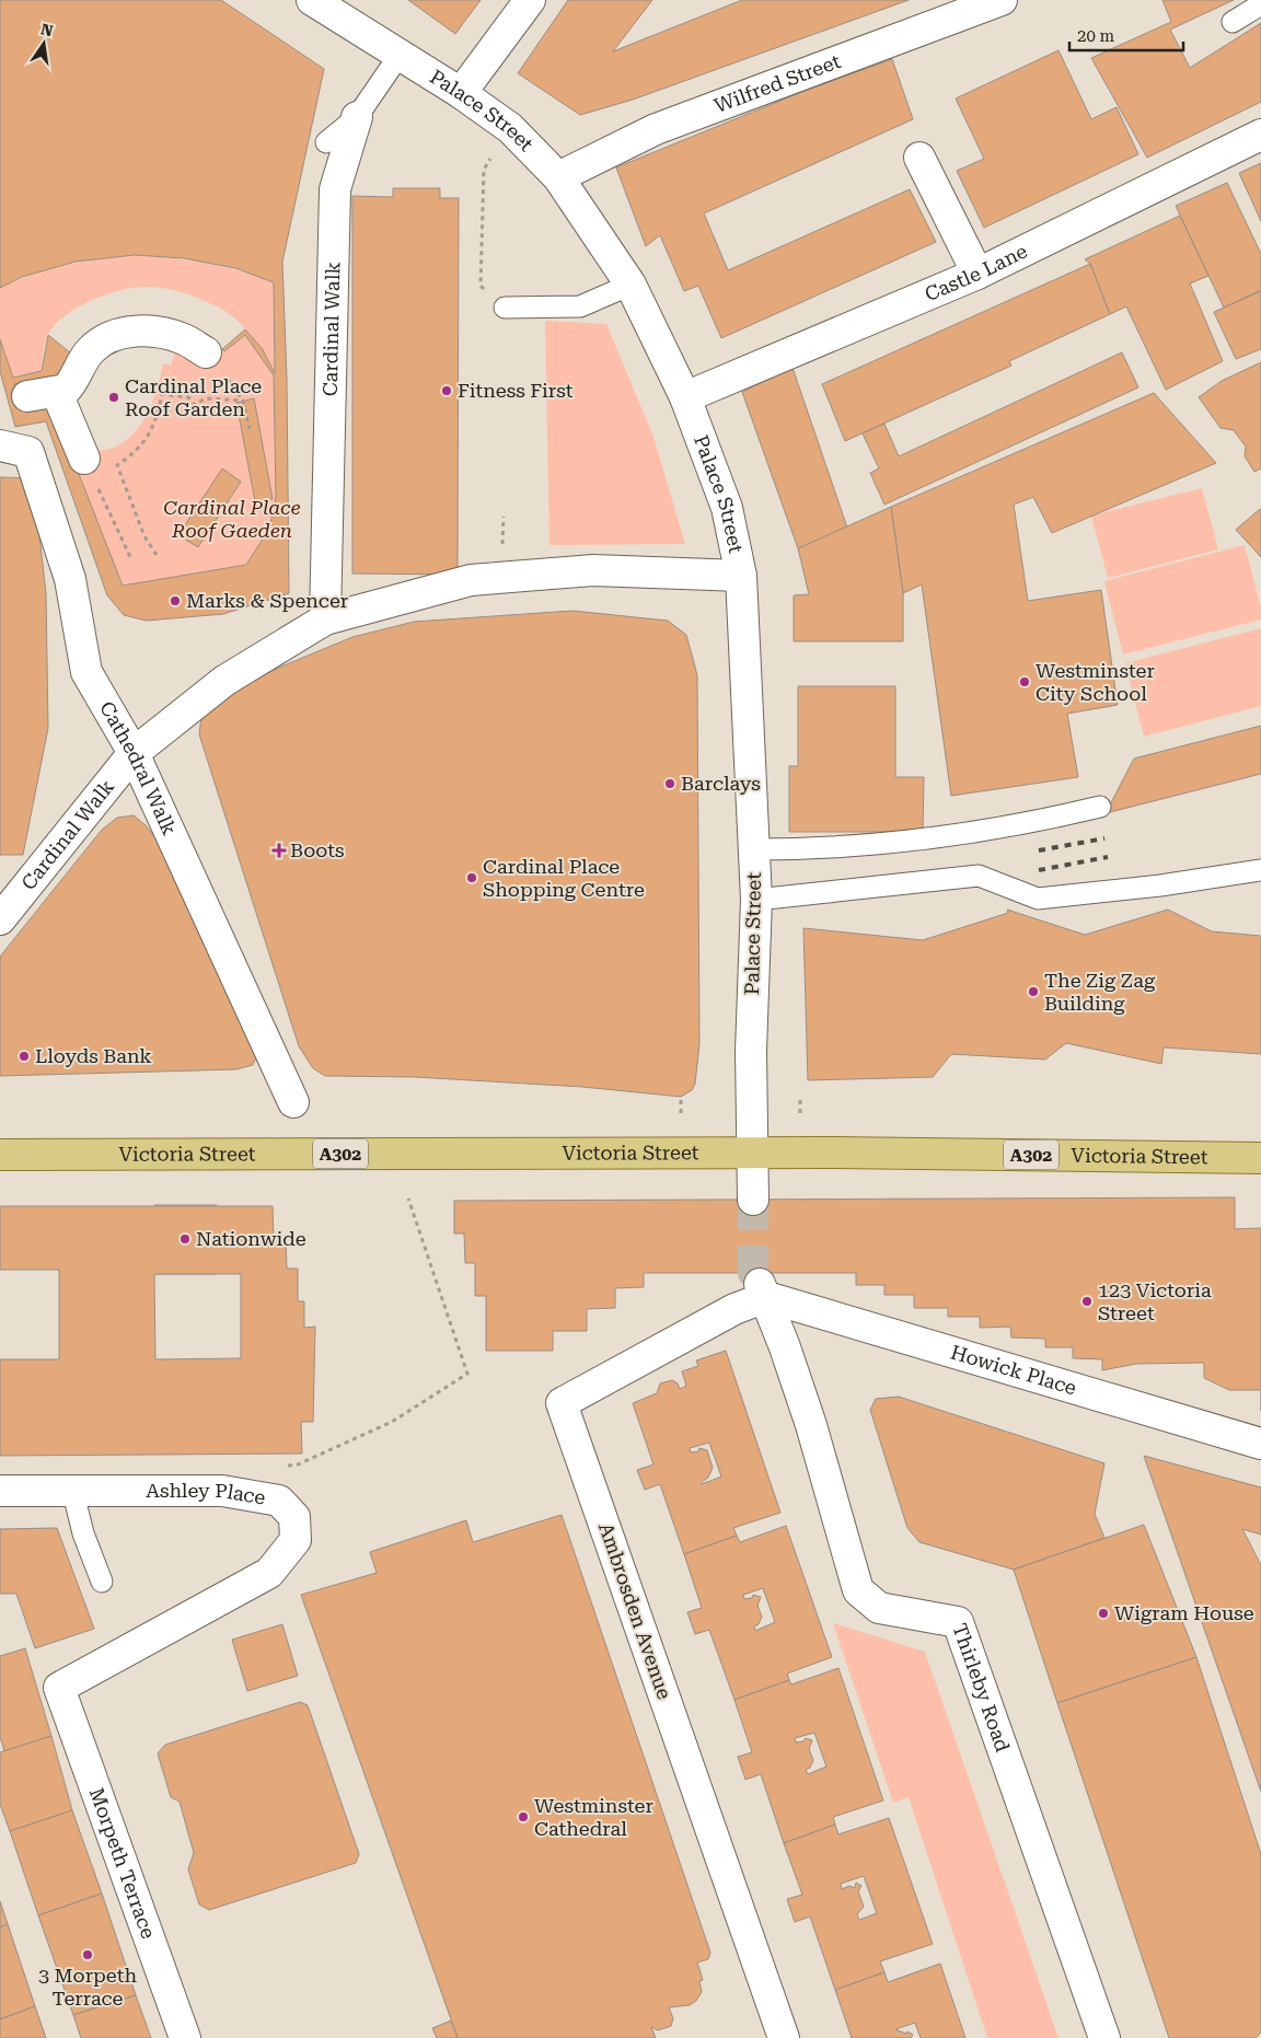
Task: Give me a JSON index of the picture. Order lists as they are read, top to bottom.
{
  "streets": {
    "main road": ["A302", "Victoria Street"],
    "street": [
      "Wilfred Street",
      "Palace Street",
      "Castle Lane",
      "Cardinal Walk",
      "Cathedral Walk",
      "Howick Place",
      "Ashley Place",
      "Ambrosden Avenue",
      "Thirleby Road",
      "Morpeth Terrace"
    ]
  },
  "crossings": [
    ["Wilfred Street", "Palace Street"],
    ["Palace Street", "Castle Lane"],
    ["Palace Street", "Cardinal Walk"],
    ["Palace Street", "Victoria Street"],
    ["Cardinal Walk", "Cathedral Walk"],
    ["Howick Place", "Ambrosden Avenue"],
    ["Howick Place", "Thirleby Road"],
    ["Ashley Place", "Morpeth Terrace"],
    ["Ambrosden Avenue", "Thirleby Road"]
  ],
  "parks": ["Cardinal Place Roof Gaeden"],
  "places": {
    "other": [
      "Fitness First",
      "Cardinal Place Roof Garden",
      "Marks & Spencer",
      "Westminster City School",
      "Barclays",
      "Cardinal Place Shopping Centre",
      "The Zig Zag Building",
      "Lloyds Bank",
      "Nationwide",
      "123 Victoria Street",
      "Wigram House",
      "Westminster Cathedral",
      "3 Morpeth Terrace"
    ],
    "health": ["Boots"]
  },
  "scale_bar": "20 m",
  "north": "top"
}
